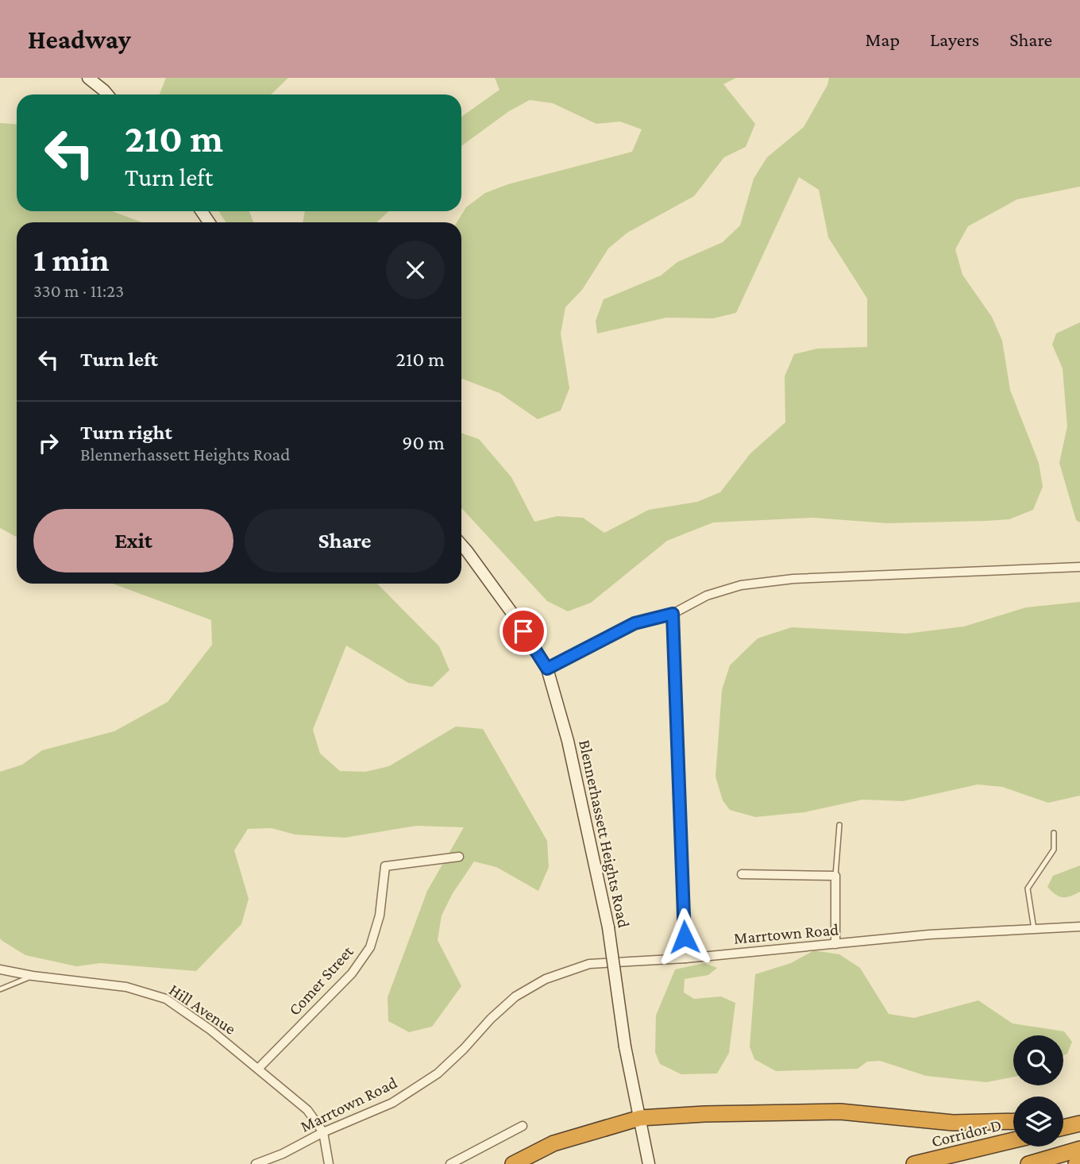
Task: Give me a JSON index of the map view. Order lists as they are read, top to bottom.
{
  "streets": {
    "highway": ["Corridor D"],
    "street": [
      "Blennerhassett Heights Road",
      "Marrtown Road",
      "Comer Street",
      "Hill Avenue"
    ]
  },
  "crossings": [
    ["Marrtown Road", "Hill Avenue"],
    ["Comer Street", "Hill Avenue"]
  ],
  "page": {
    "header": "Headway",
    "nav": ["Map", "Layers", "Share"],
    "turn": ["210 m", "Turn left"],
    "heading": ["1 min", "330 m · 11:23"],
    "list": [
      {
        "name": "Turn left",
        "value": "210 m"
      },
      {
        "name": "Turn right",
        "note": "Blennerhassett Heights Road",
        "value": "90 m"
      }
    ],
    "buttons": ["Exit", "Share"]
  }
}
